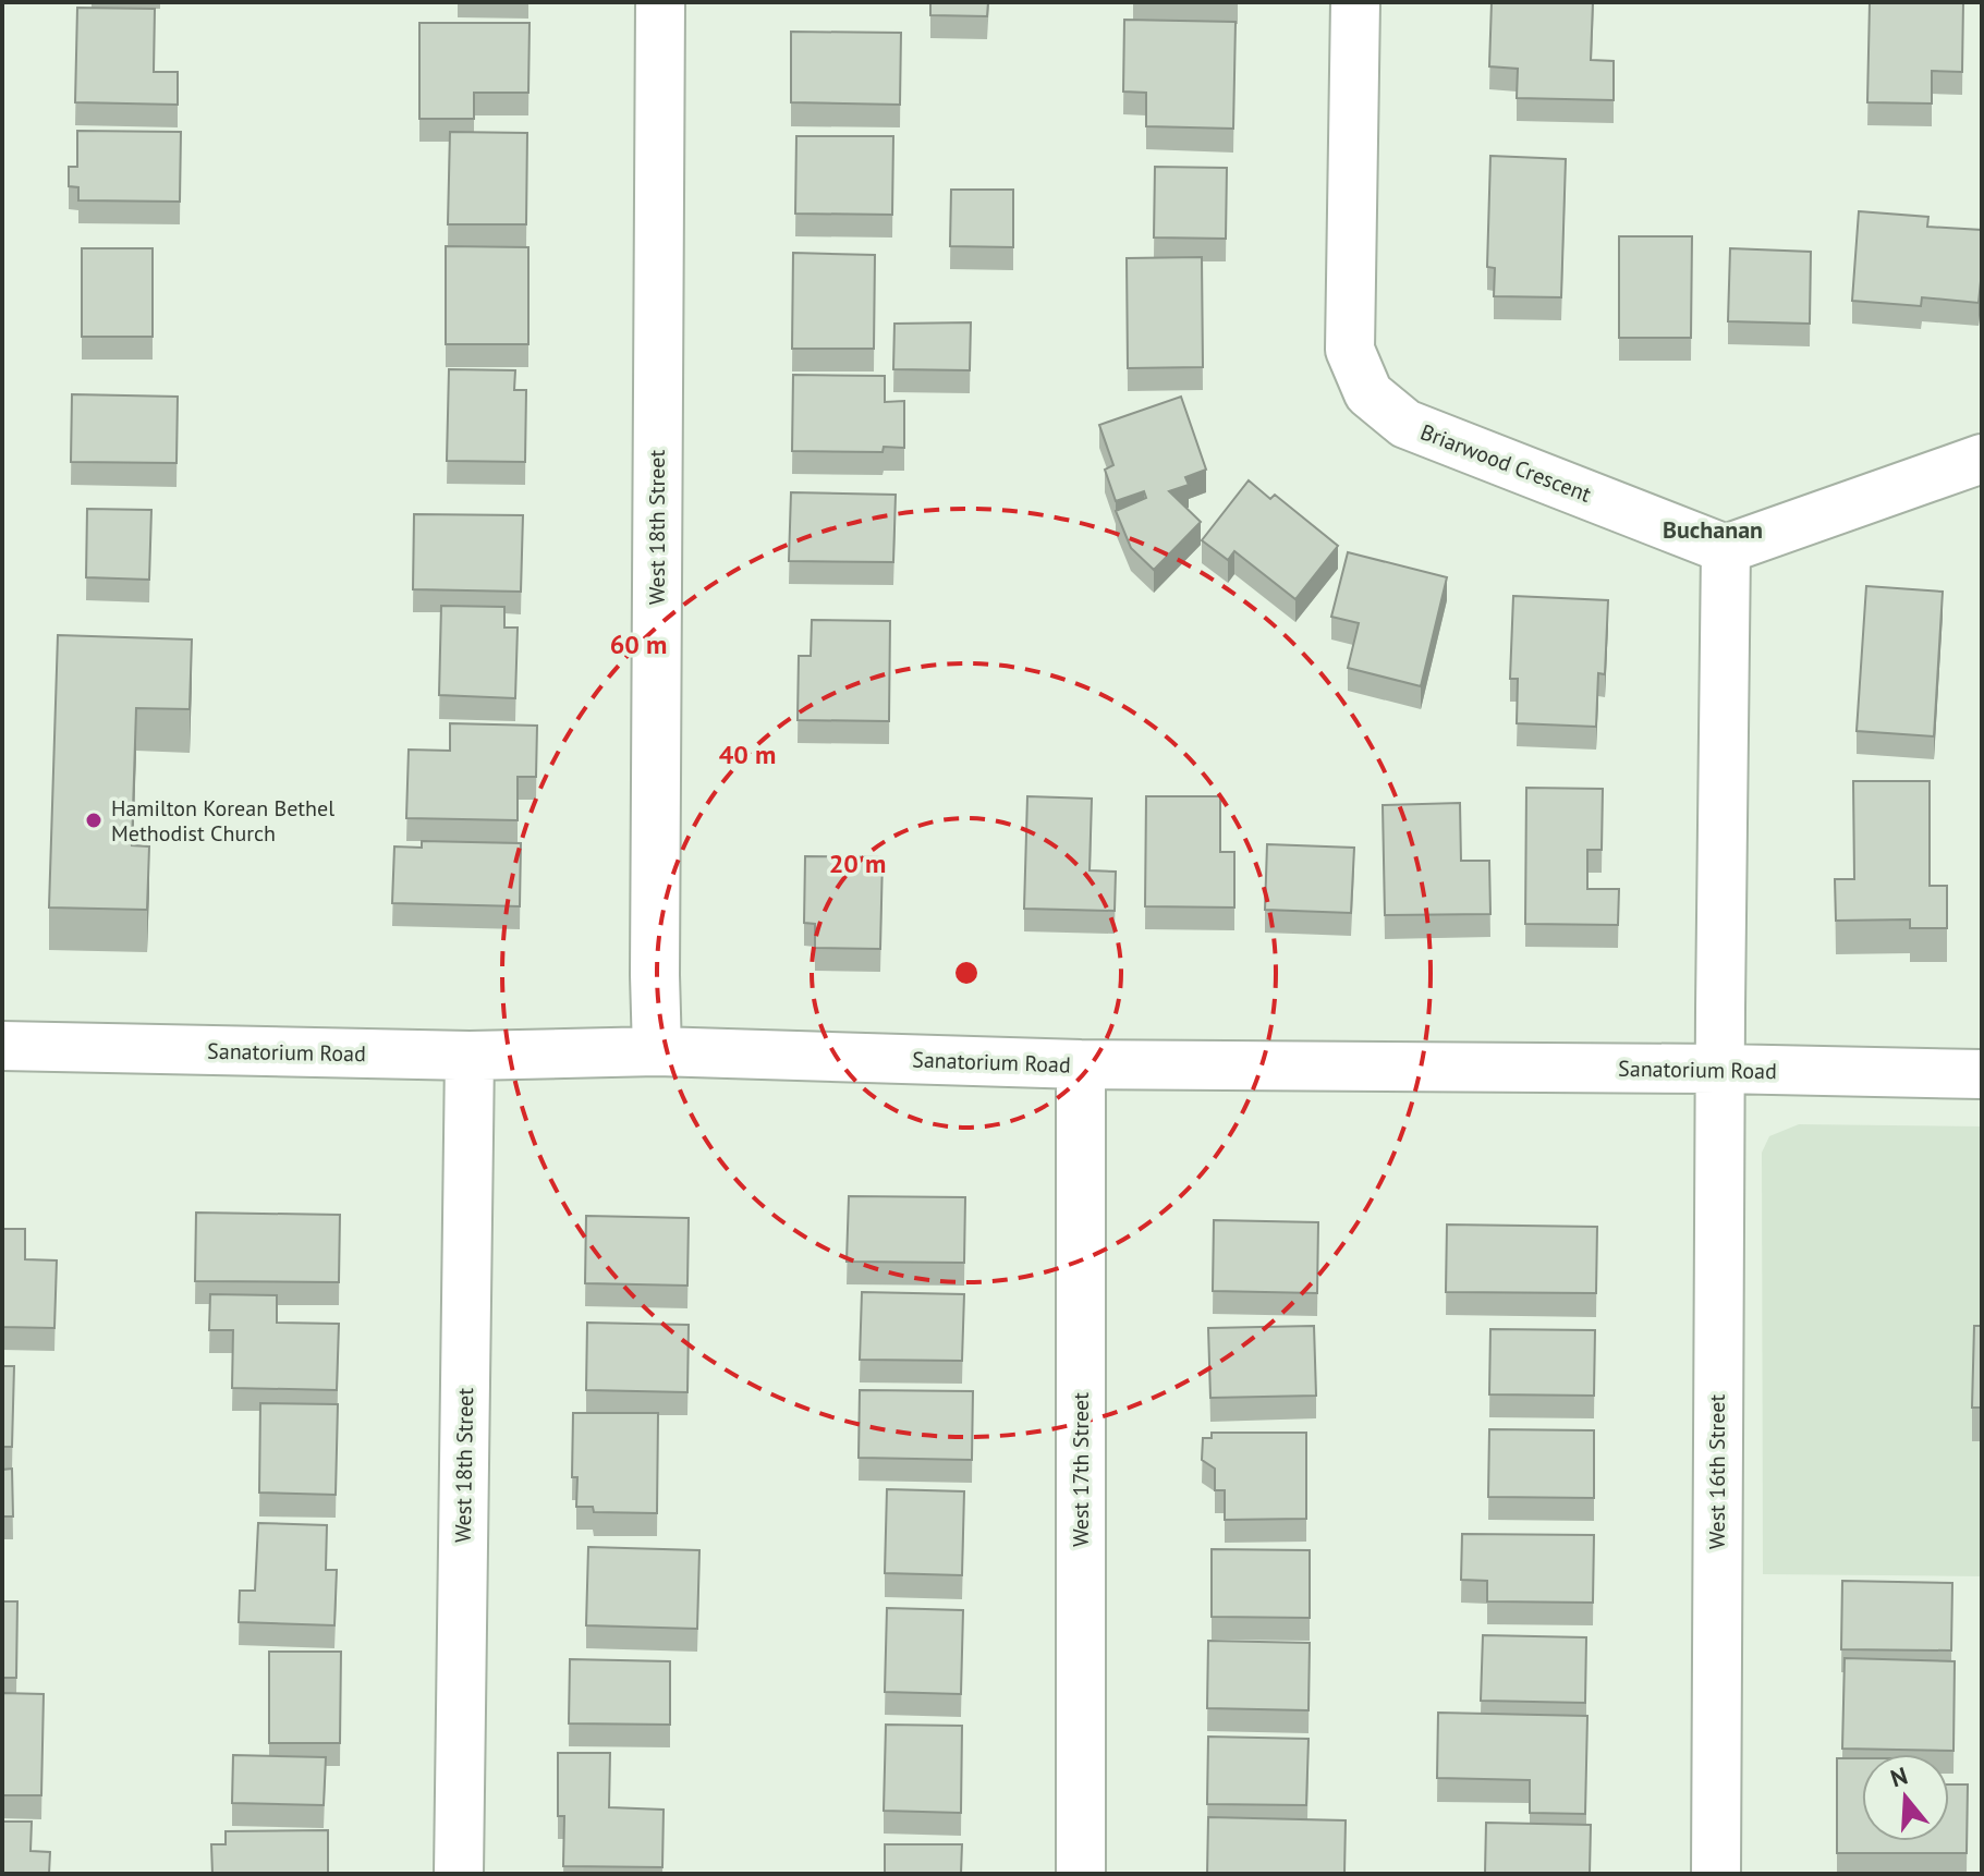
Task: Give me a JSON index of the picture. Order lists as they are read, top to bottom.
{
  "streets": {
    "street": [
      "Briarwood Crescent",
      "West 18th Street",
      "Sanatorium Road",
      "West 17th Street",
      "West 16th Street"
    ]
  },
  "crossings": [
    ["West 18th Street", "Sanatorium Road"],
    ["Sanatorium Road", "West 17th Street"],
    ["Sanatorium Road", "West 16th Street"]
  ],
  "districts": ["Buchanan"],
  "places": ["Hamilton Korean Bethel Methodist Church"],
  "north": "top",
  "rings": ["60 m", "40 m", "20 m"]
}
